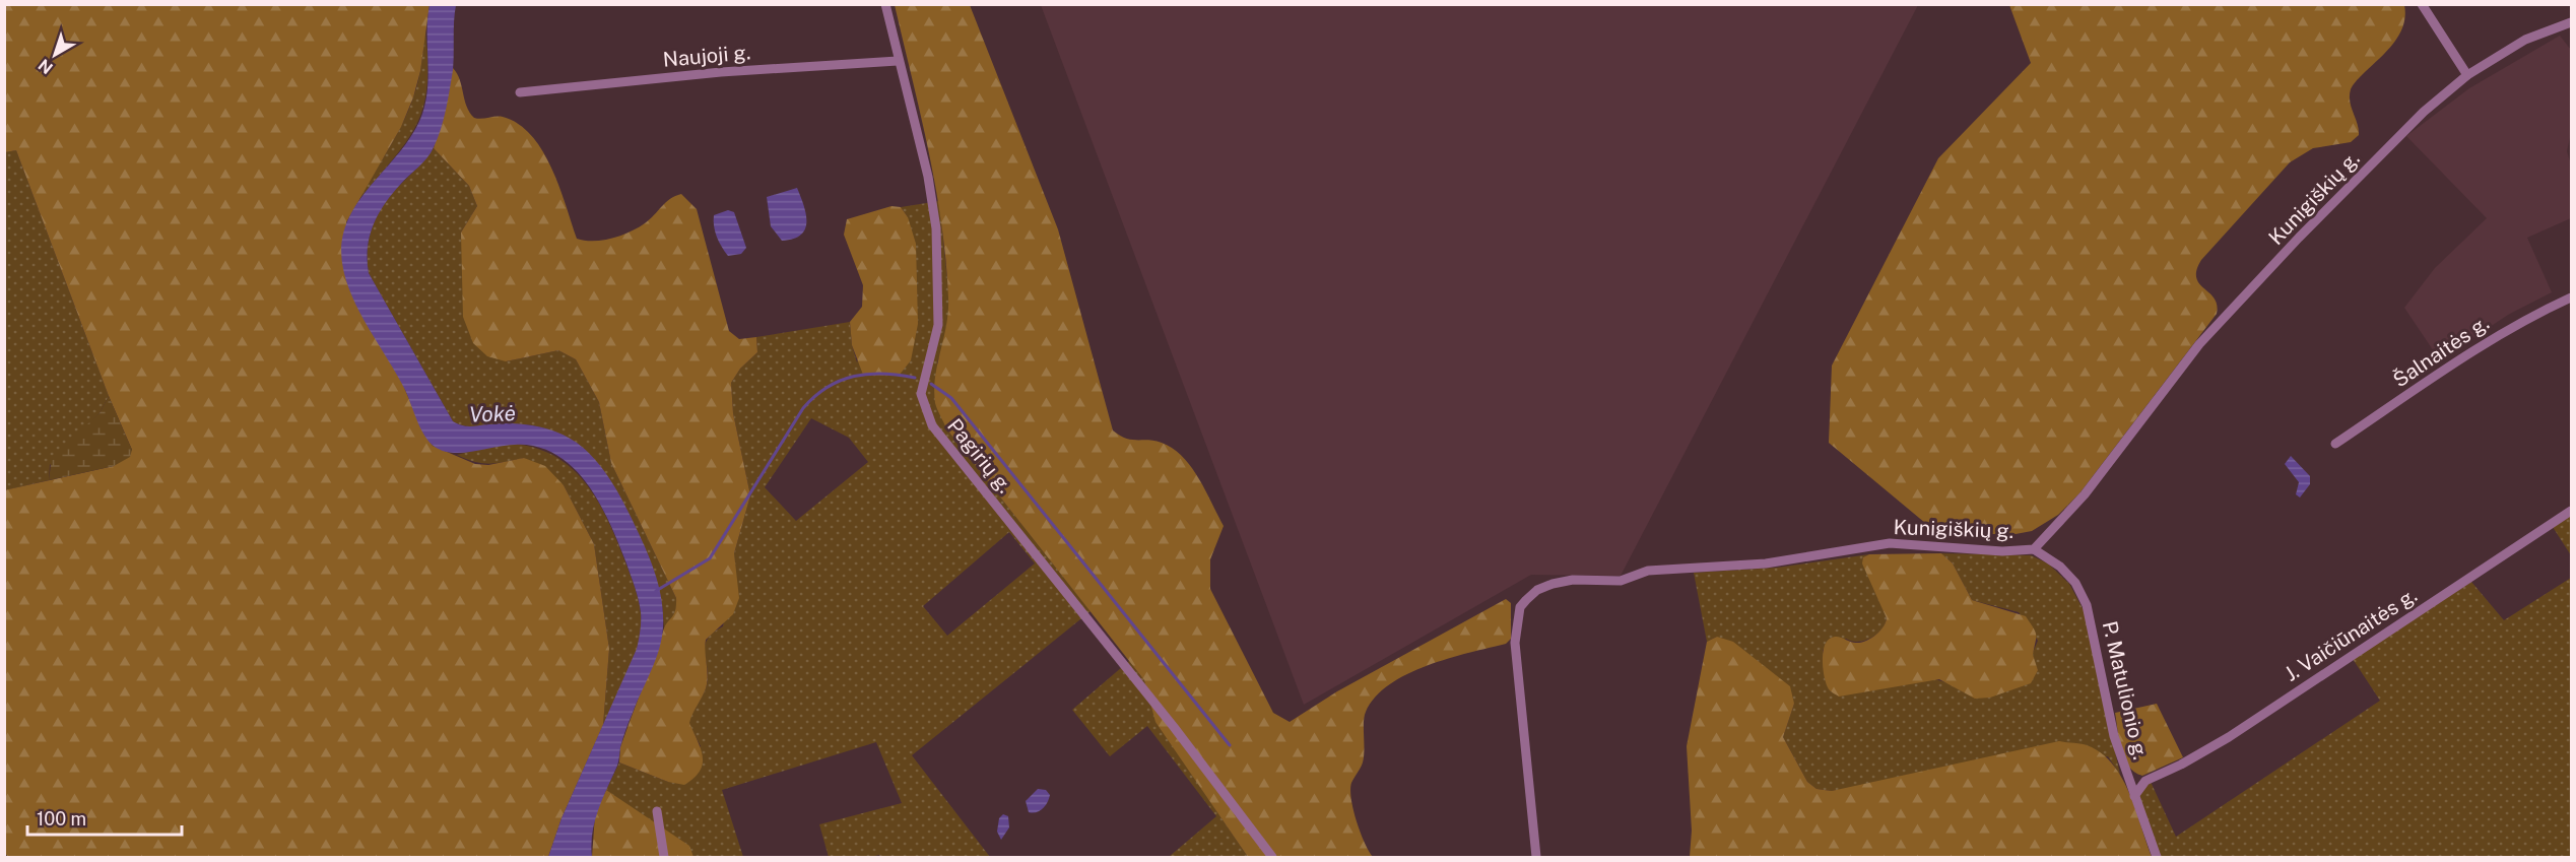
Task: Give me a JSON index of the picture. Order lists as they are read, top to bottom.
{
  "streets": {
    "street": [
      "Naujoji g.",
      "Kunigiškių g.",
      "Šalnaitės g.",
      "Pagirių g.",
      "J. Vaičiūnaitės g.",
      "P. Matulionio g."
    ]
  },
  "crossings": [
    ["Naujoji g.", "Pagirių g."],
    ["Kunigiškių g.", "P. Matulionio g."],
    ["J. Vaičiūnaitės g.", "P. Matulionio g."]
  ],
  "water": ["Vokė"],
  "scale_bar": "100 m",
  "north": "bottom left"
}
